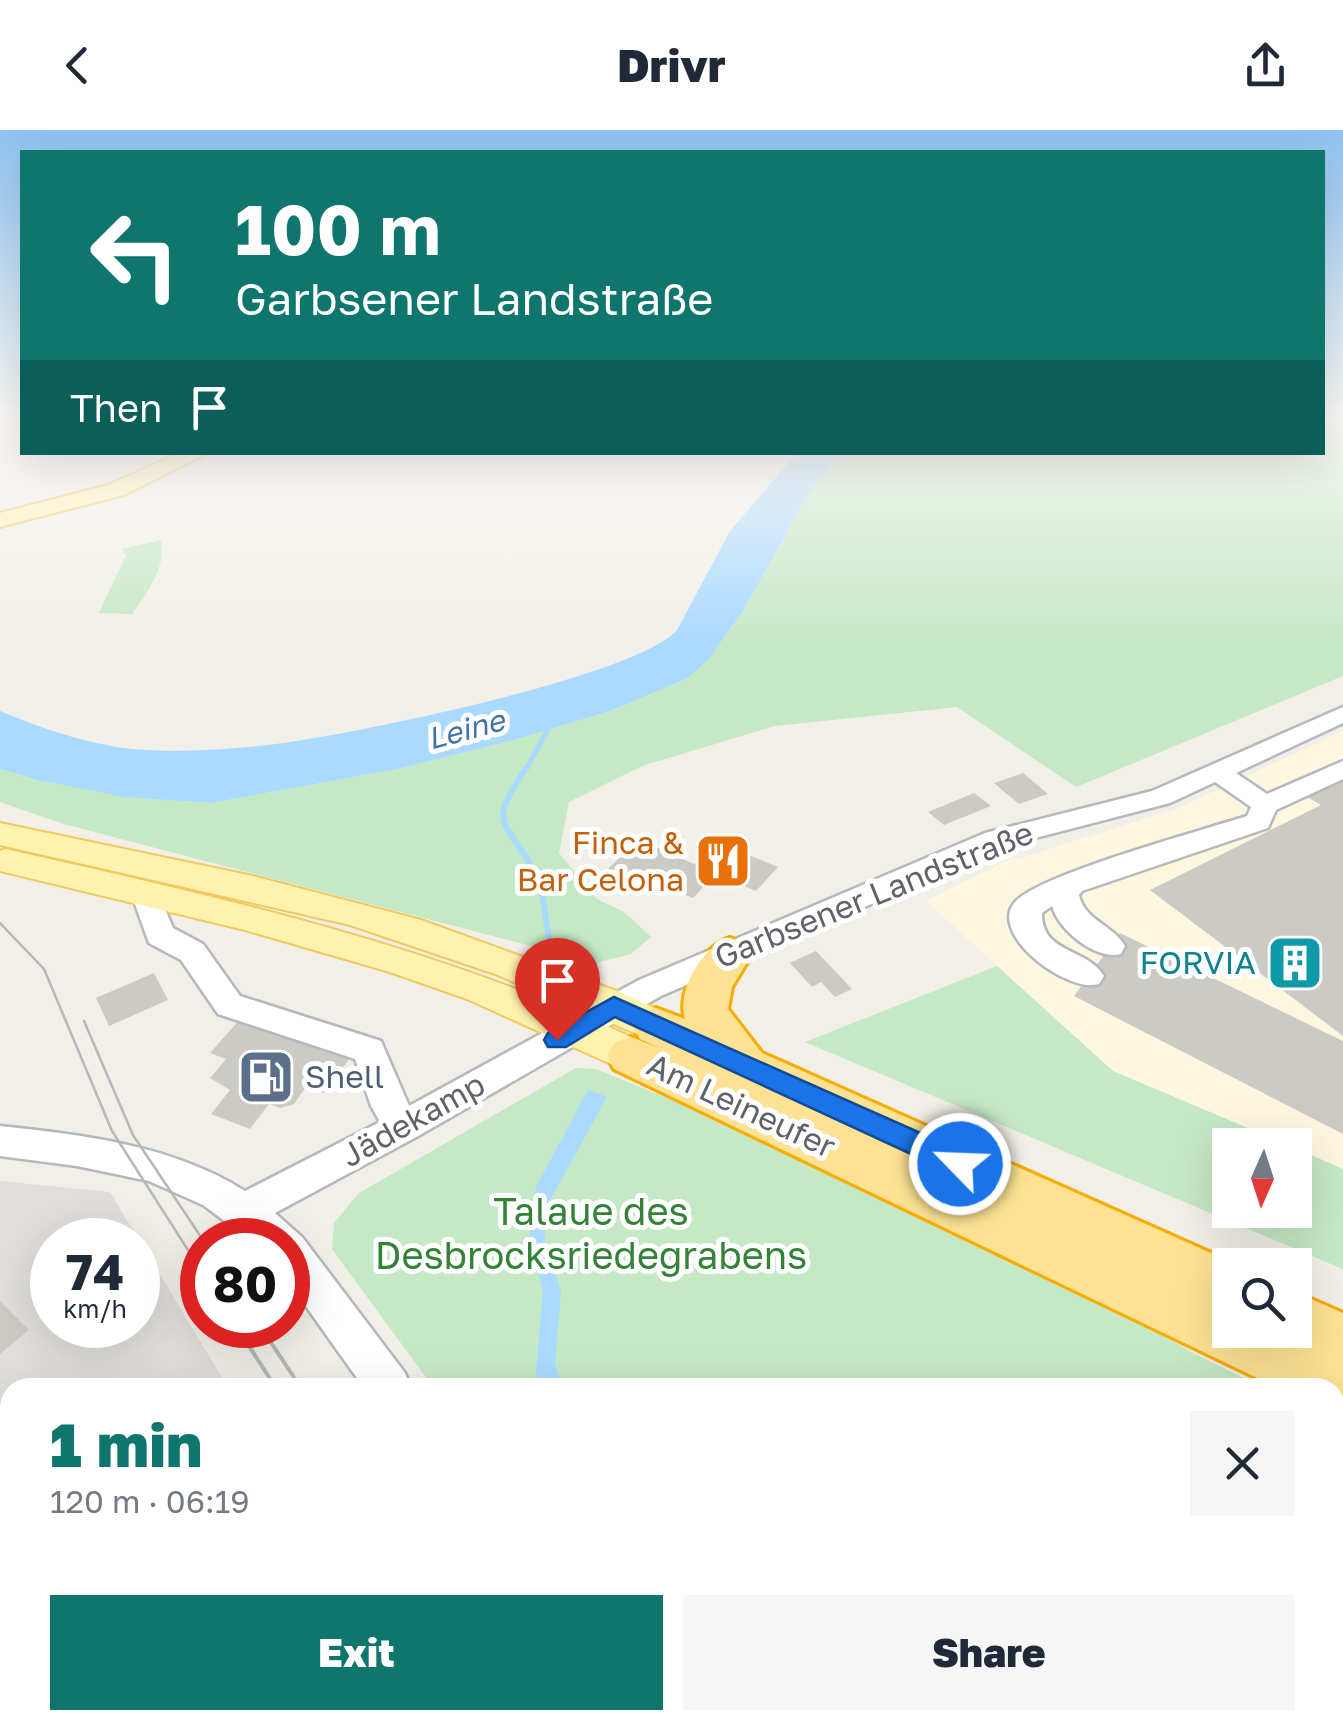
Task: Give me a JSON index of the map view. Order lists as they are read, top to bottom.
{
  "streets": {
    "highway": ["Am Leineufer"],
    "street": ["Garbsener Landstraße", "Jädekamp"]
  },
  "crossings": [
    ["Garbsener Landstraße", "Am Leineufer"],
    ["Am Leineufer", "Jädekamp"]
  ],
  "water": ["Leine"],
  "parks": ["Talaue des Desbrocksriedegrabens"],
  "places": {
    "restaurant": ["Finca & Bar Celona"],
    "building": ["FORVIA"],
    "fuel station": ["Shell"]
  },
  "north": "bottom",
  "page": {
    "header": "Drivr",
    "turn": ["100 m", "Garbsener Landstraße"],
    "then": "Then",
    "speed": "74 km/h",
    "limit": "80",
    "heading": ["1 min", "120 m · 06:19"],
    "buttons": ["Exit", "Share"]
  }
}
